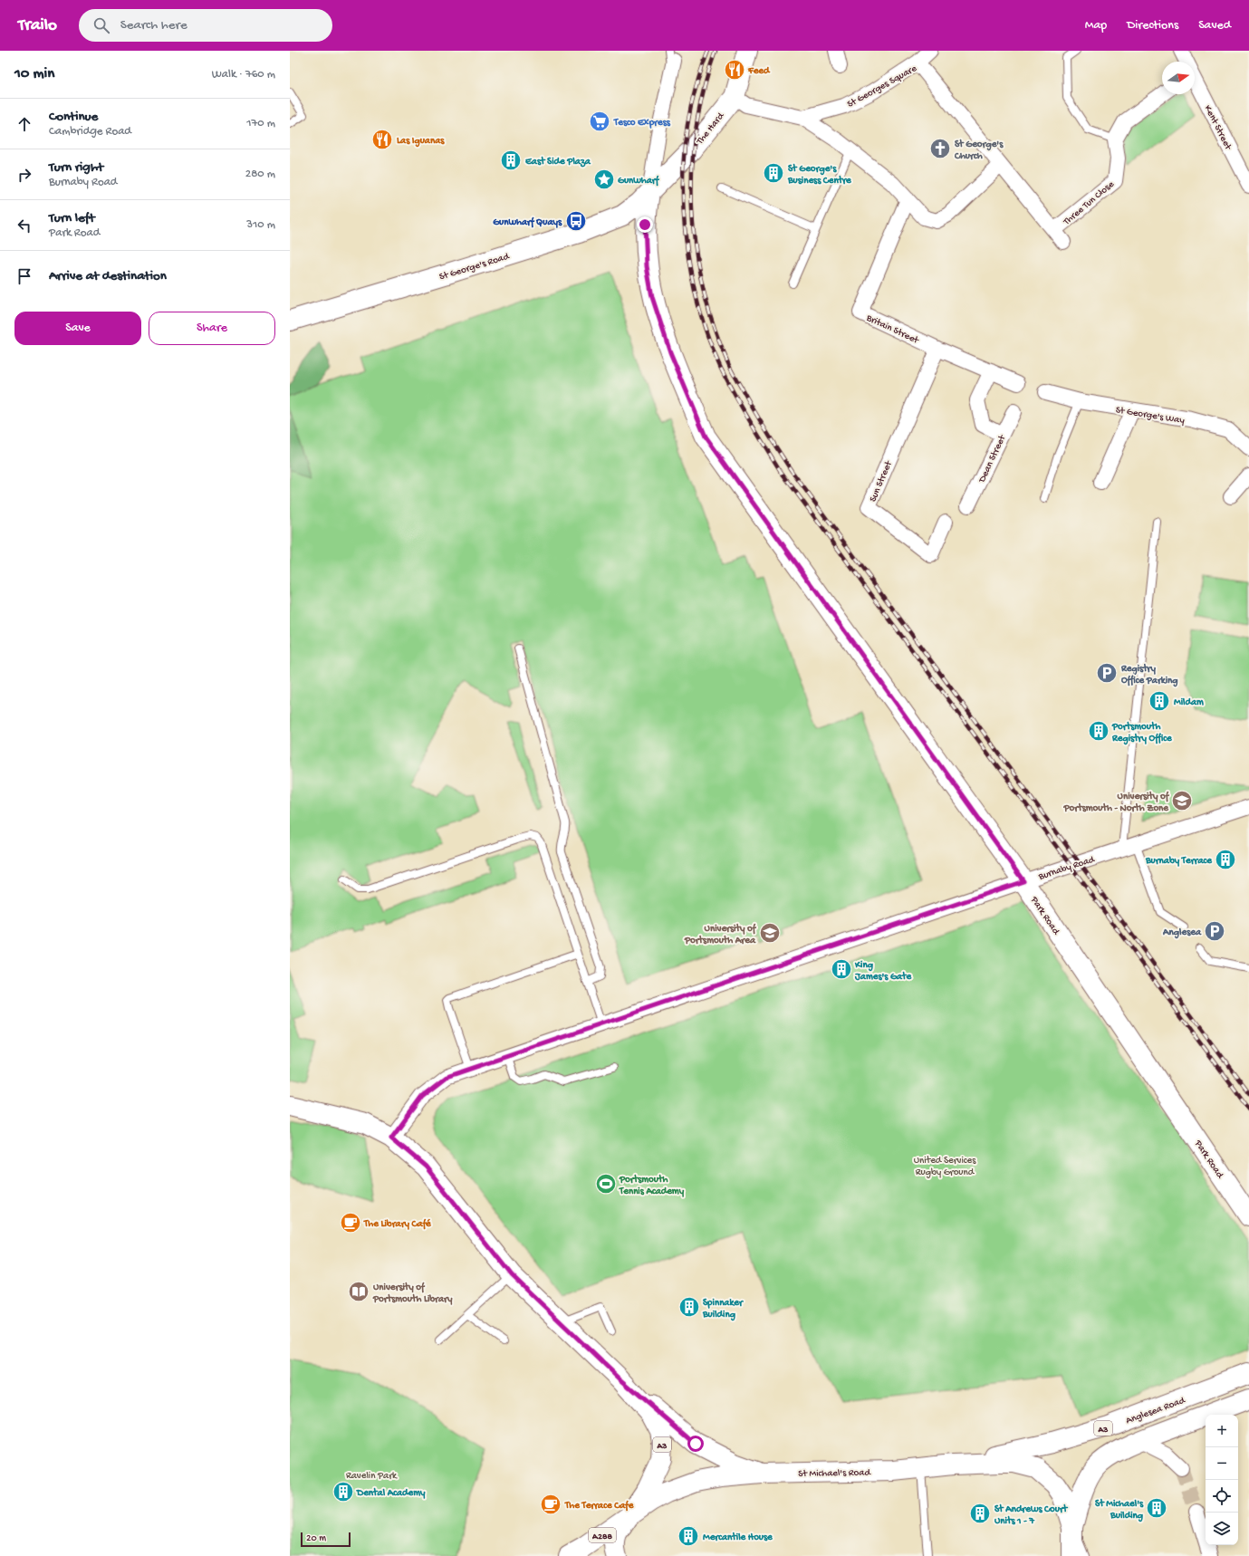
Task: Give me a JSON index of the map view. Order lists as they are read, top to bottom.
{
  "streets": {
    "main road": [
      "The Hard",
      "St George's Road",
      "Park Road",
      "Anglesea Road",
      "A3",
      "St Michael's Road",
      "A288"
    ],
    "street": [
      "St Georges Square",
      "Kent Street",
      "Three Tun Close",
      "Britain Street",
      "St George's Way",
      "Dean Street",
      "Sun Street",
      "Burnaby Road"
    ]
  },
  "crossings": [
    ["St Georges Square", "The Hard"],
    ["St Georges Square", "Three Tun Close"],
    ["St Georges Square", "Britain Street"],
    ["The Hard", "St George's Road"],
    ["The Hard", "Park Road"],
    ["St George's Road", "Park Road"],
    ["Britain Street", "Sun Street"],
    ["Burnaby Road", "Park Road"],
    ["Burnaby Road", "A3"],
    ["Anglesea Road", "St Michael's Road"],
    ["A3", "St Michael's Road"],
    ["A3", "A288"],
    ["St Michael's Road", "A288"]
  ],
  "parks": ["United Services Rugby Ground", "Ravelin Park"],
  "places": {
    "restaurant": ["Feed", "Las Iguanas"],
    "supermarket": ["Tesco Express"],
    "church": ["St George's Church"],
    "building": [
      "East Side Plaza",
      "St George's Business Centre",
      "Mildam",
      "Portsmouth Registry Office",
      "Burnaby Terrace",
      "King James's Gate",
      "Spinnaker Building",
      "Dental Academy",
      "St Michael's Building",
      "St Andrews Court Units 1 - 7",
      "Mercantile House"
    ],
    "place": ["Gunwharf"],
    "bus stop": ["Gunwharf Quays"],
    "parking": ["Registry Office Parking", "Anglesea"],
    "school or university": ["University of Portsmouth - North Zone", "University of Portsmouth Area"],
    "sports": ["Portsmouth Tennis Academy"],
    "cafe": ["The Library Café", "The Terrace Cafe"],
    "library": ["University of Portsmouth Library"]
  },
  "scale_bar": "20 m",
  "north": "right",
  "page": {
    "header": "Trailo",
    "search": "Search here",
    "nav": ["Map", "Directions", "Saved"],
    "heading": ["10 min", "Walk · 760 m"],
    "list": [
      ["Continue", "Cambridge Road", "170 m"],
      ["Turn right", "Burnaby Road", "280 m"],
      ["Turn left", "Park Road", "310 m"],
      "Arrive at destination"
    ],
    "buttons": ["Save", "Share"],
    "map_buttons": ["+", "−"],
    "scale": "20 m"
  }
}
